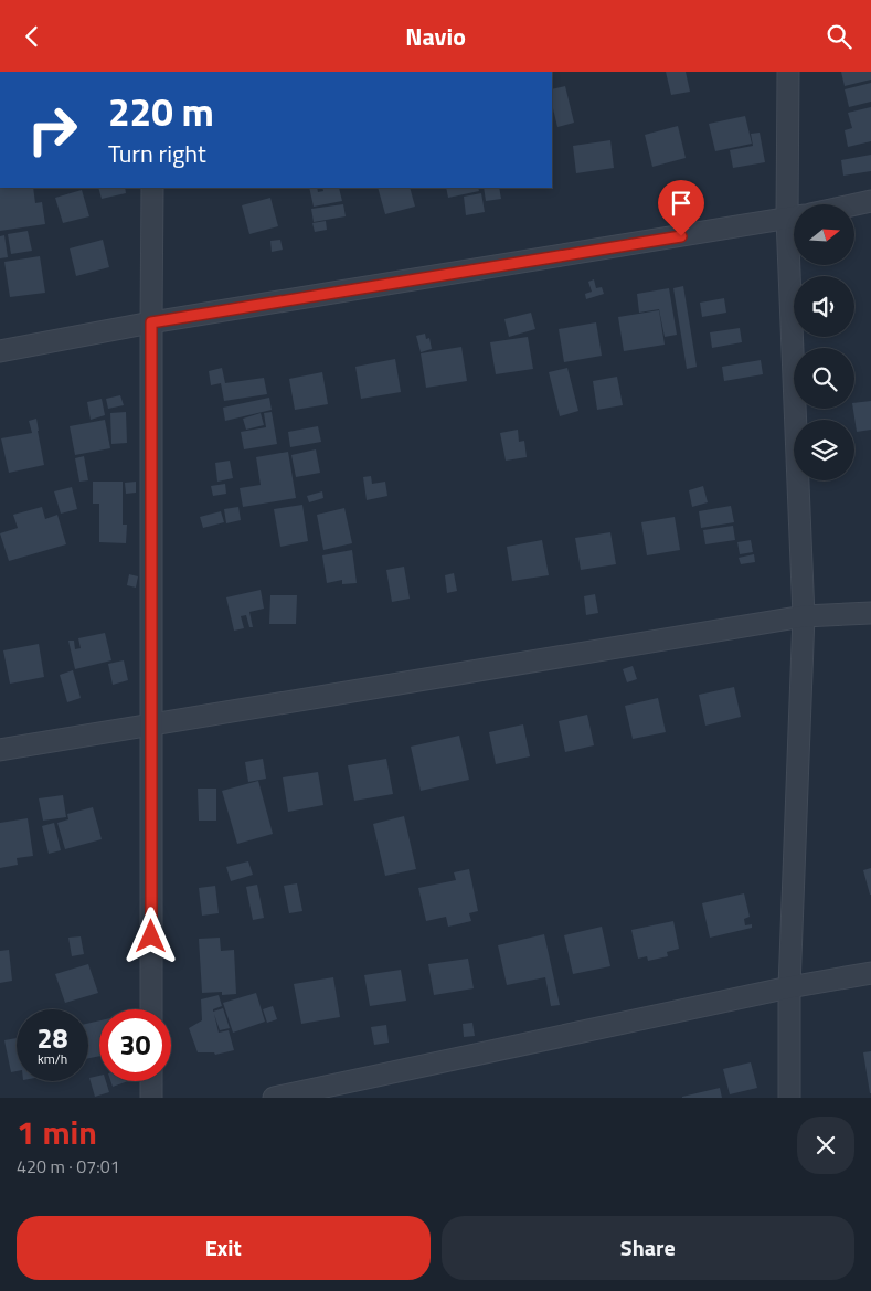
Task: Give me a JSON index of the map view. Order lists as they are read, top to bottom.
{
  "north": "right",
  "page": {
    "header": "Navio",
    "turn": ["220 m", "Turn right"],
    "speed": "28 km/h",
    "limit": "30",
    "heading": ["1 min", "420 m · 07:01"],
    "buttons": ["Exit", "Share"]
  }
}
